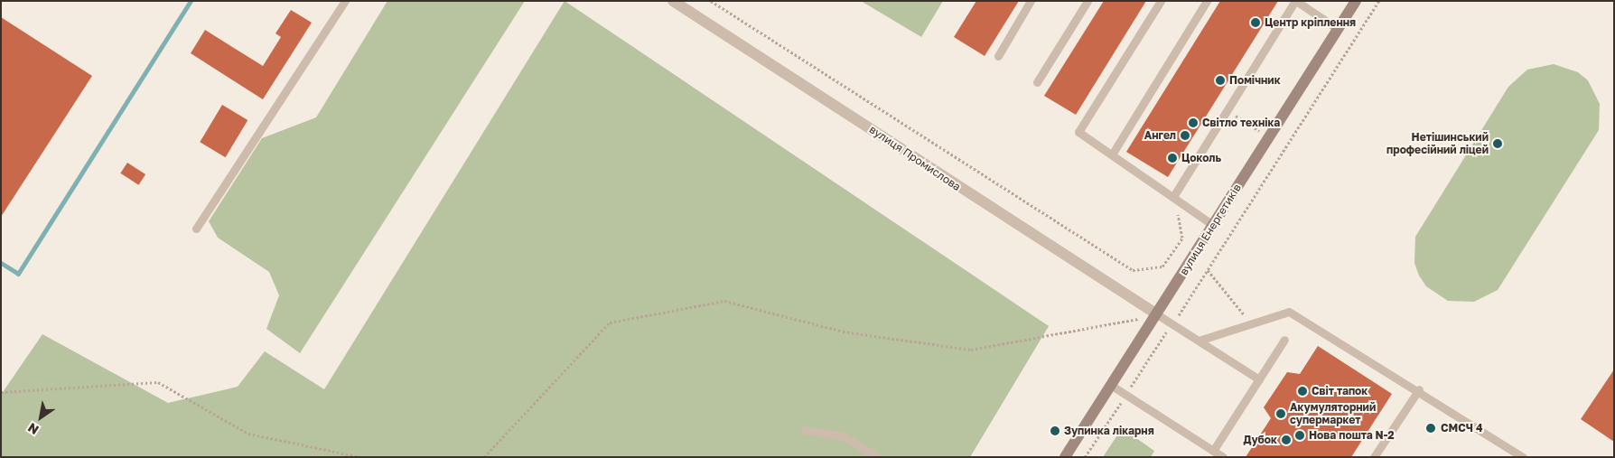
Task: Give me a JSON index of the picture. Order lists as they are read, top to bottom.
{
  "streets": {
    "main road": ["вулиця Енергетиків"],
    "street": ["вулиця Промислова"]
  },
  "crossings": [
    ["вулиця Промислова", "вулиця Енергетиків"]
  ],
  "places": [
    "Центр кріплення",
    "Помічник",
    "Світло техніка",
    "Ангел",
    "Нетішинський професійний ліцей",
    "Цоколь",
    "Світ тапок",
    "Акумуляторний супермаркет",
    "СМСЧ 4",
    "Зупинка лікарня",
    "Нова пошта N-2",
    "Дубок"
  ],
  "north": "bottom left"
}
